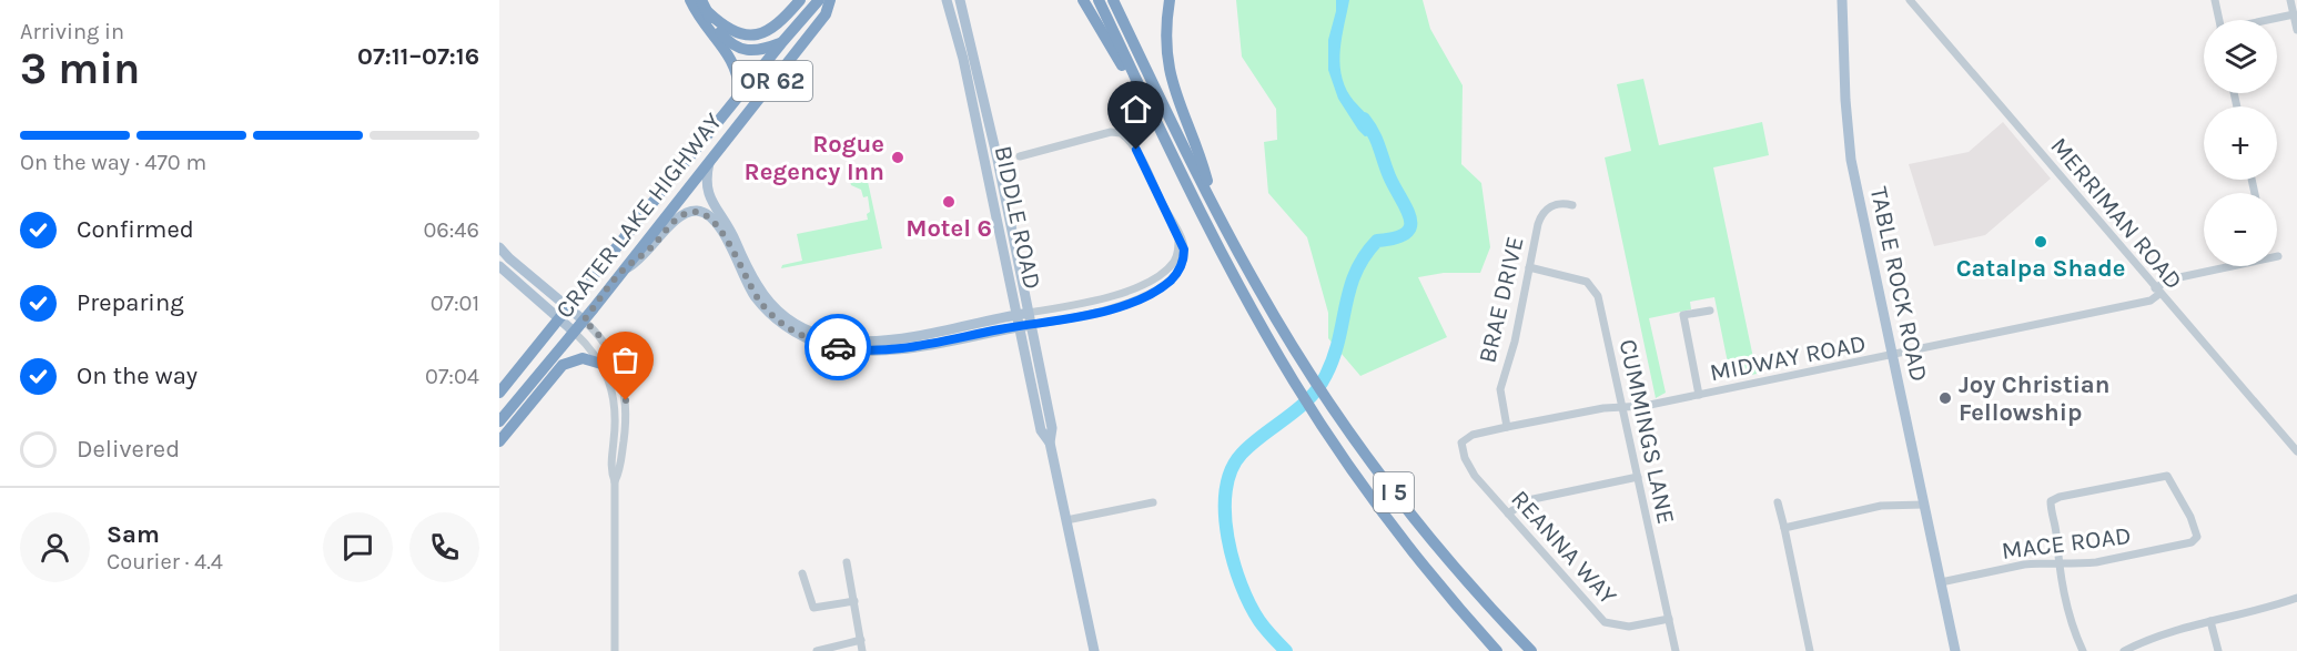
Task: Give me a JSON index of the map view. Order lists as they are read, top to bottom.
{
  "streets": {
    "highway": ["OR 62", "CRATER LAKE HIGHWAY", "I 5"],
    "main road": ["BIDDLE ROAD", "TABLE ROCK ROAD"],
    "street": [
      "MERRIMAN ROAD",
      "BRAE DRIVE",
      "MIDWAY ROAD",
      "CUMMINGS LANE",
      "MACE ROAD",
      "REANNA WAY"
    ]
  },
  "crossings": [
    ["MERRIMAN ROAD", "MIDWAY ROAD"],
    ["TABLE ROCK ROAD", "MIDWAY ROAD"],
    ["TABLE ROCK ROAD", "MACE ROAD"],
    ["BRAE DRIVE", "MIDWAY ROAD"],
    ["BRAE DRIVE", "CUMMINGS LANE"],
    ["MIDWAY ROAD", "CUMMINGS LANE"],
    ["MIDWAY ROAD", "REANNA WAY"],
    ["CUMMINGS LANE", "REANNA WAY"]
  ],
  "places": [
    "Rogue Regency Inn",
    "Motel 6",
    "Catalpa Shade",
    "Joy Christian Fellowship"
  ],
  "page": {
    "heading": ["3 min", "Arriving in", "07:11–07:16"],
    "panel": ["Sam", "Courier · 4.4"],
    "map_buttons": ["+", "−"],
    "bar": "On the way · 470 m",
    "list": [
      ["Confirmed", "06:46"],
      ["Preparing", "07:01"],
      ["On the way", "07:04"],
      "Delivered"
    ]
  }
}
